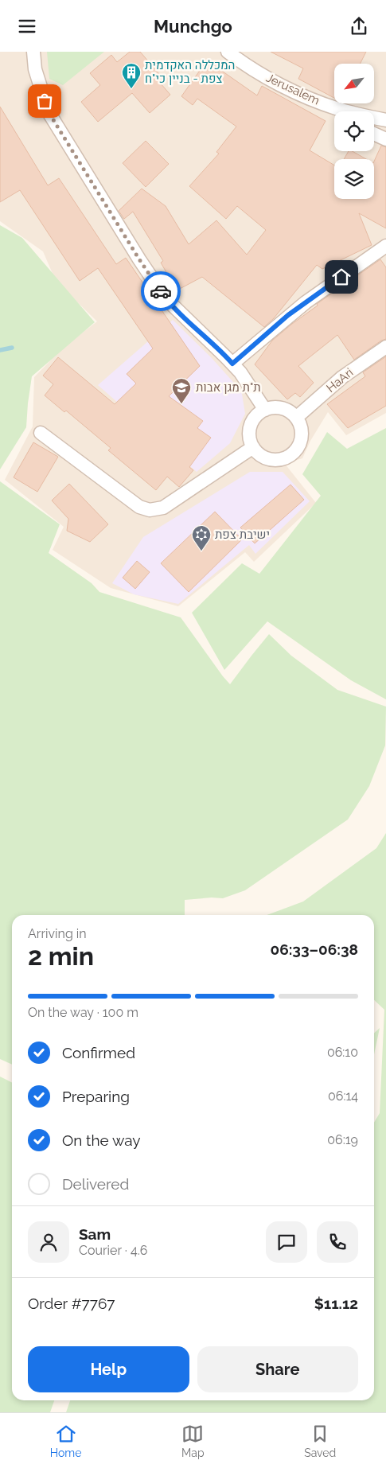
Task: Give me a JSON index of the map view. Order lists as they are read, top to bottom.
{
  "streets": {
    "street": ["Jerusalem", "HaAri"]
  },
  "places": {
    "building": ["המכללה האקדמית צפת - בניין כי\"ח"],
    "school or university": ["ת\"ת מגן אבות"],
    "synagogue": ["ישיבת צפת"]
  },
  "north": "bottom left",
  "page": {
    "header": "Munchgo",
    "heading": ["2 min", "Arriving in", "06:33–06:38"],
    "panel": [
      "Sam",
      "Courier · 4.6",
      "Order #7767",
      "$11.12"
    ],
    "bar": "On the way · 100 m",
    "list": [
      ["Confirmed", "06:10"],
      ["Preparing", "06:14"],
      ["On the way", "06:19"],
      "Delivered"
    ],
    "buttons": ["Help", "Share"],
    "tabs": ["Home", "Map", "Saved"]
  }
}
